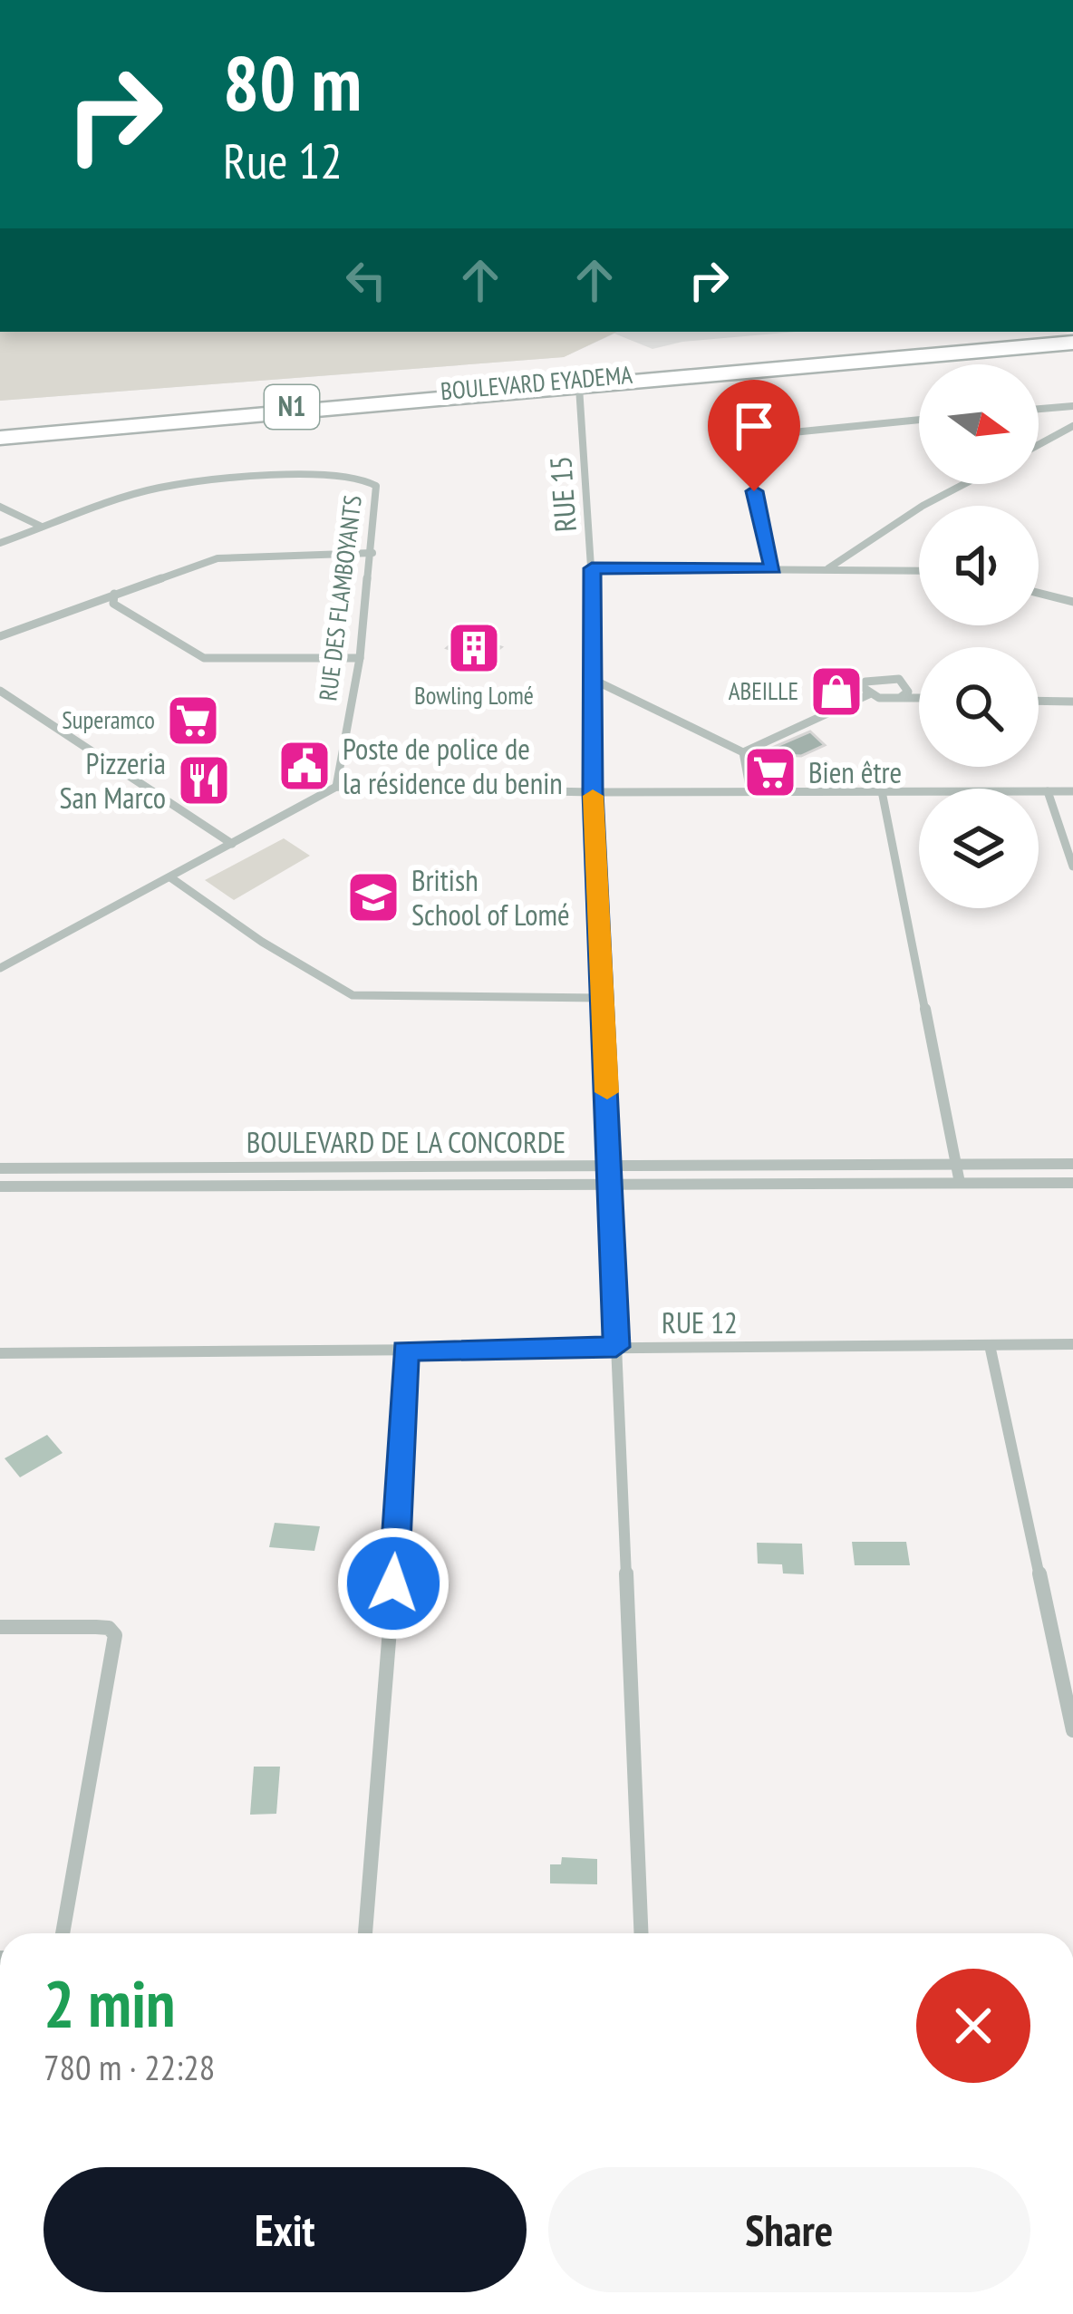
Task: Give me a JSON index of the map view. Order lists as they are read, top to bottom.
{
  "streets": {
    "highway": ["N1"],
    "street": [
      "RUE 15",
      "RUE DES FLAMBOYANTS",
      "BOULEVARD DE LA CONCORDE",
      "RUE 12"
    ]
  },
  "crossings": [
    ["N1", "RUE 15"],
    ["RUE 15", "BOULEVARD DE LA CONCORDE"],
    ["RUE 15", "RUE 12"]
  ],
  "places": {
    "building": ["Bowling Lomé"],
    "shop": ["ABEILLE"],
    "supermarket": ["Superamco", "Bien être"],
    "public building": ["Poste de police de la résidence du benin"],
    "restaurant": ["Pizzeria San Marco"],
    "school or university": ["British School of Lomé"]
  },
  "north": "right",
  "page": {
    "turn": ["80 m", "Rue 12"],
    "heading": ["2 min", "780 m · 22:28"],
    "buttons": ["Exit", "Share"]
  }
}
